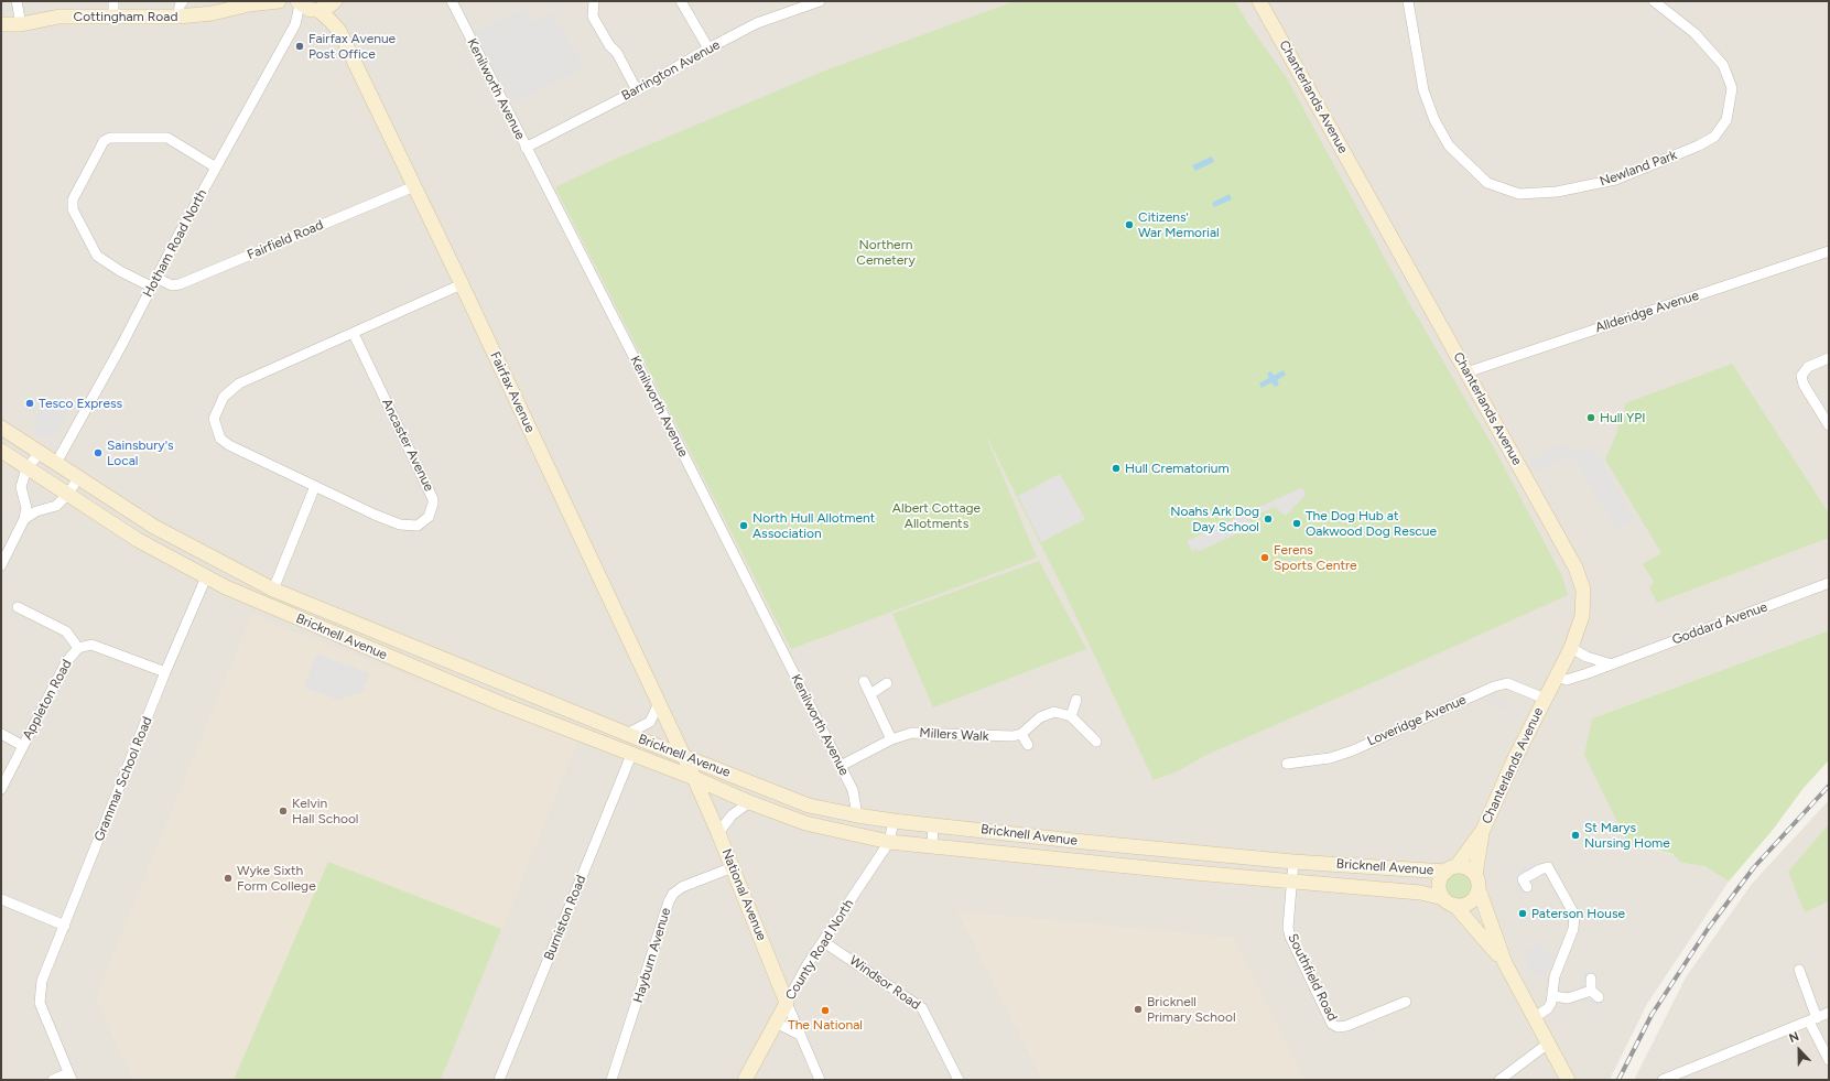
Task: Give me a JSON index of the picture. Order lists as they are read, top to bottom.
{
  "streets": {
    "street": [
      "Cottingham Road",
      "Barrington Avenue",
      "Kenilworth Avenue",
      "Chanterlands Avenue",
      "Newland Park",
      "Fairfield Road",
      "Hotham Road North",
      "Allderidge Avenue",
      "Fairfax Avenue",
      "Ancaster Avenue",
      "Goddard Avenue",
      "Bricknell Avenue",
      "Appleton Road",
      "Loveridge Avenue",
      "Millers Walk",
      "Grammar School Road",
      "National Avenue",
      "Burniston Road",
      "County Road North",
      "Hayburn Avenue",
      "Southfield Road",
      "Windsor Road"
    ]
  },
  "crossings": [
    ["Barrington Avenue", "Kenilworth Avenue"],
    ["Kenilworth Avenue", "Bricknell Avenue"],
    ["Kenilworth Avenue", "Millers Walk"],
    ["Chanterlands Avenue", "Allderidge Avenue"],
    ["Chanterlands Avenue", "Goddard Avenue"],
    ["Chanterlands Avenue", "Bricknell Avenue"],
    ["Chanterlands Avenue", "Loveridge Avenue"],
    ["Fairfield Road", "Hotham Road North"],
    ["Fairfield Road", "Fairfax Avenue"],
    ["Hotham Road North", "Fairfax Avenue"],
    ["Hotham Road North", "Bricknell Avenue"],
    ["Fairfax Avenue", "Ancaster Avenue"],
    ["Fairfax Avenue", "Bricknell Avenue"],
    ["Fairfax Avenue", "National Avenue"],
    ["Bricknell Avenue", "Grammar School Road"],
    ["Bricknell Avenue", "National Avenue"],
    ["Bricknell Avenue", "Burniston Road"],
    ["Bricknell Avenue", "County Road North"],
    ["Bricknell Avenue", "Southfield Road"],
    ["Appleton Road", "Grammar School Road"],
    ["National Avenue", "County Road North"],
    ["National Avenue", "Hayburn Avenue"],
    ["County Road North", "Windsor Road"]
  ],
  "parks": ["Northern Cemetery", "Albert Cottage Allotments"],
  "places": [
    "Fairfax Avenue Post Office",
    "Citizens' War Memorial",
    "Tesco Express",
    "Hull YPI",
    "Sainsbury's Local",
    "Hull Crematorium",
    "Noahs Ark Dog Day School",
    "The Dog Hub at Oakwood Dog Rescue",
    "North Hull Allotment Association",
    "Ferens Sports Centre",
    "Kelvin Hall School",
    "St Marys Nursing Home",
    "Wyke Sixth Form College",
    "Paterson House",
    "Bricknell Primary School",
    "The National"
  ],
  "north": "top"
}
